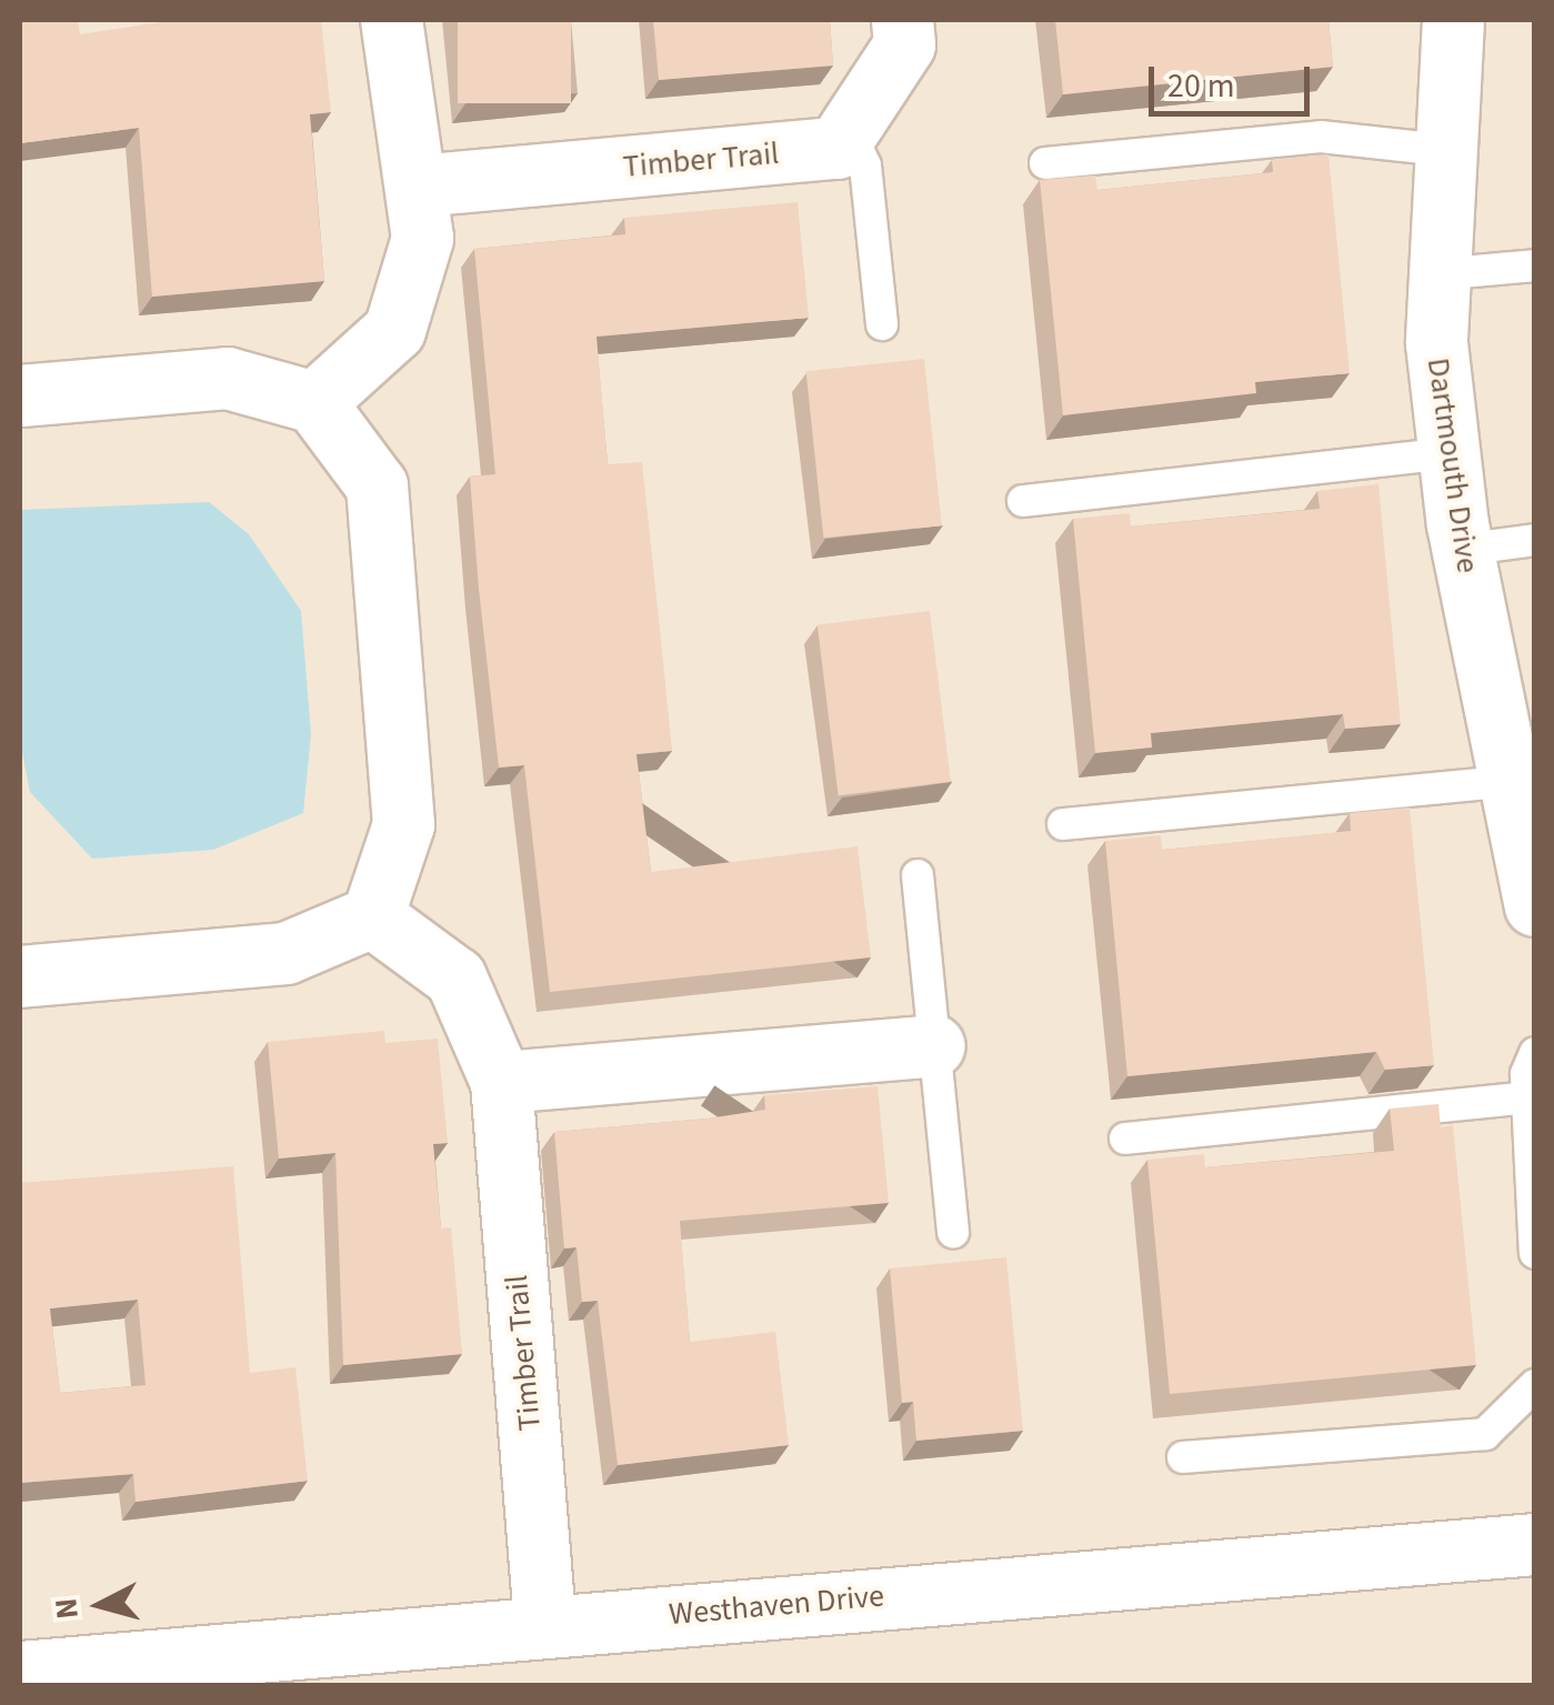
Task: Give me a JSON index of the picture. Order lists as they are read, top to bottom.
{
  "streets": {
    "street": ["Timber Trail", "Dartmouth Drive", "Westhaven Drive"]
  },
  "crossings": [
    ["Timber Trail", "Westhaven Drive"]
  ],
  "scale_bar": "20 m",
  "north": "left"
}
